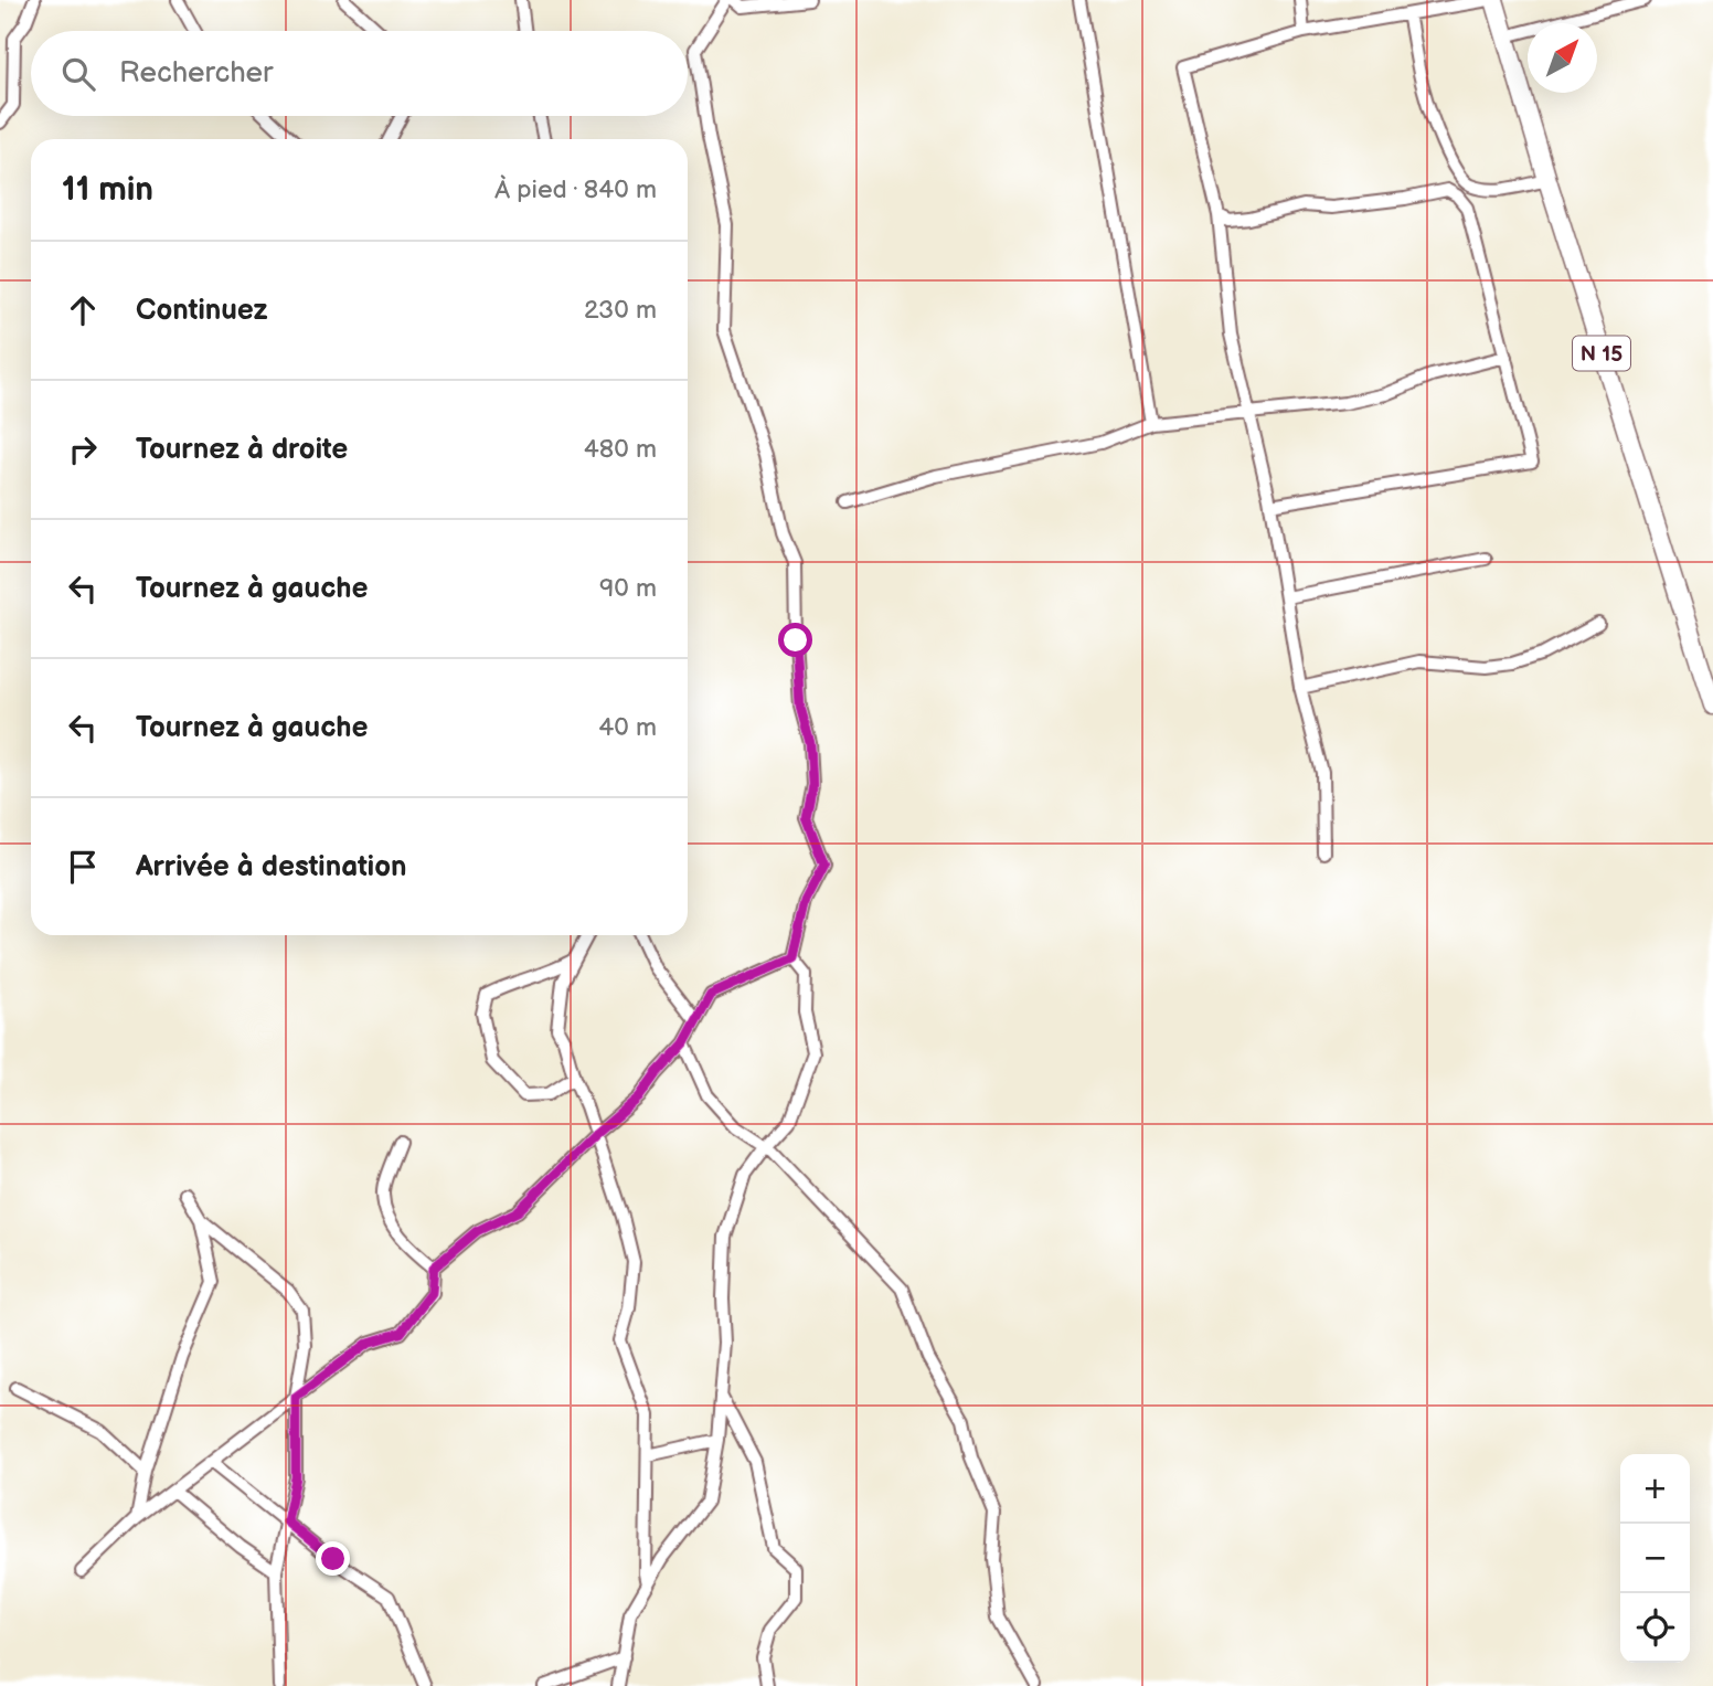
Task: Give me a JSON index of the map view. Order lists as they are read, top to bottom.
{
  "streets": {
    "main road": ["N 15"]
  },
  "north": "top right",
  "page": {
    "search": "Rechercher",
    "heading": ["11 min", "À pied · 840 m"],
    "list": [
      ["Continuez", "230 m"],
      ["Tournez à droite", "480 m"],
      ["Tournez à gauche", "90 m"],
      ["Tournez à gauche", "40 m"],
      "Arrivée à destination"
    ],
    "map_buttons": ["+", "−"]
  }
}
